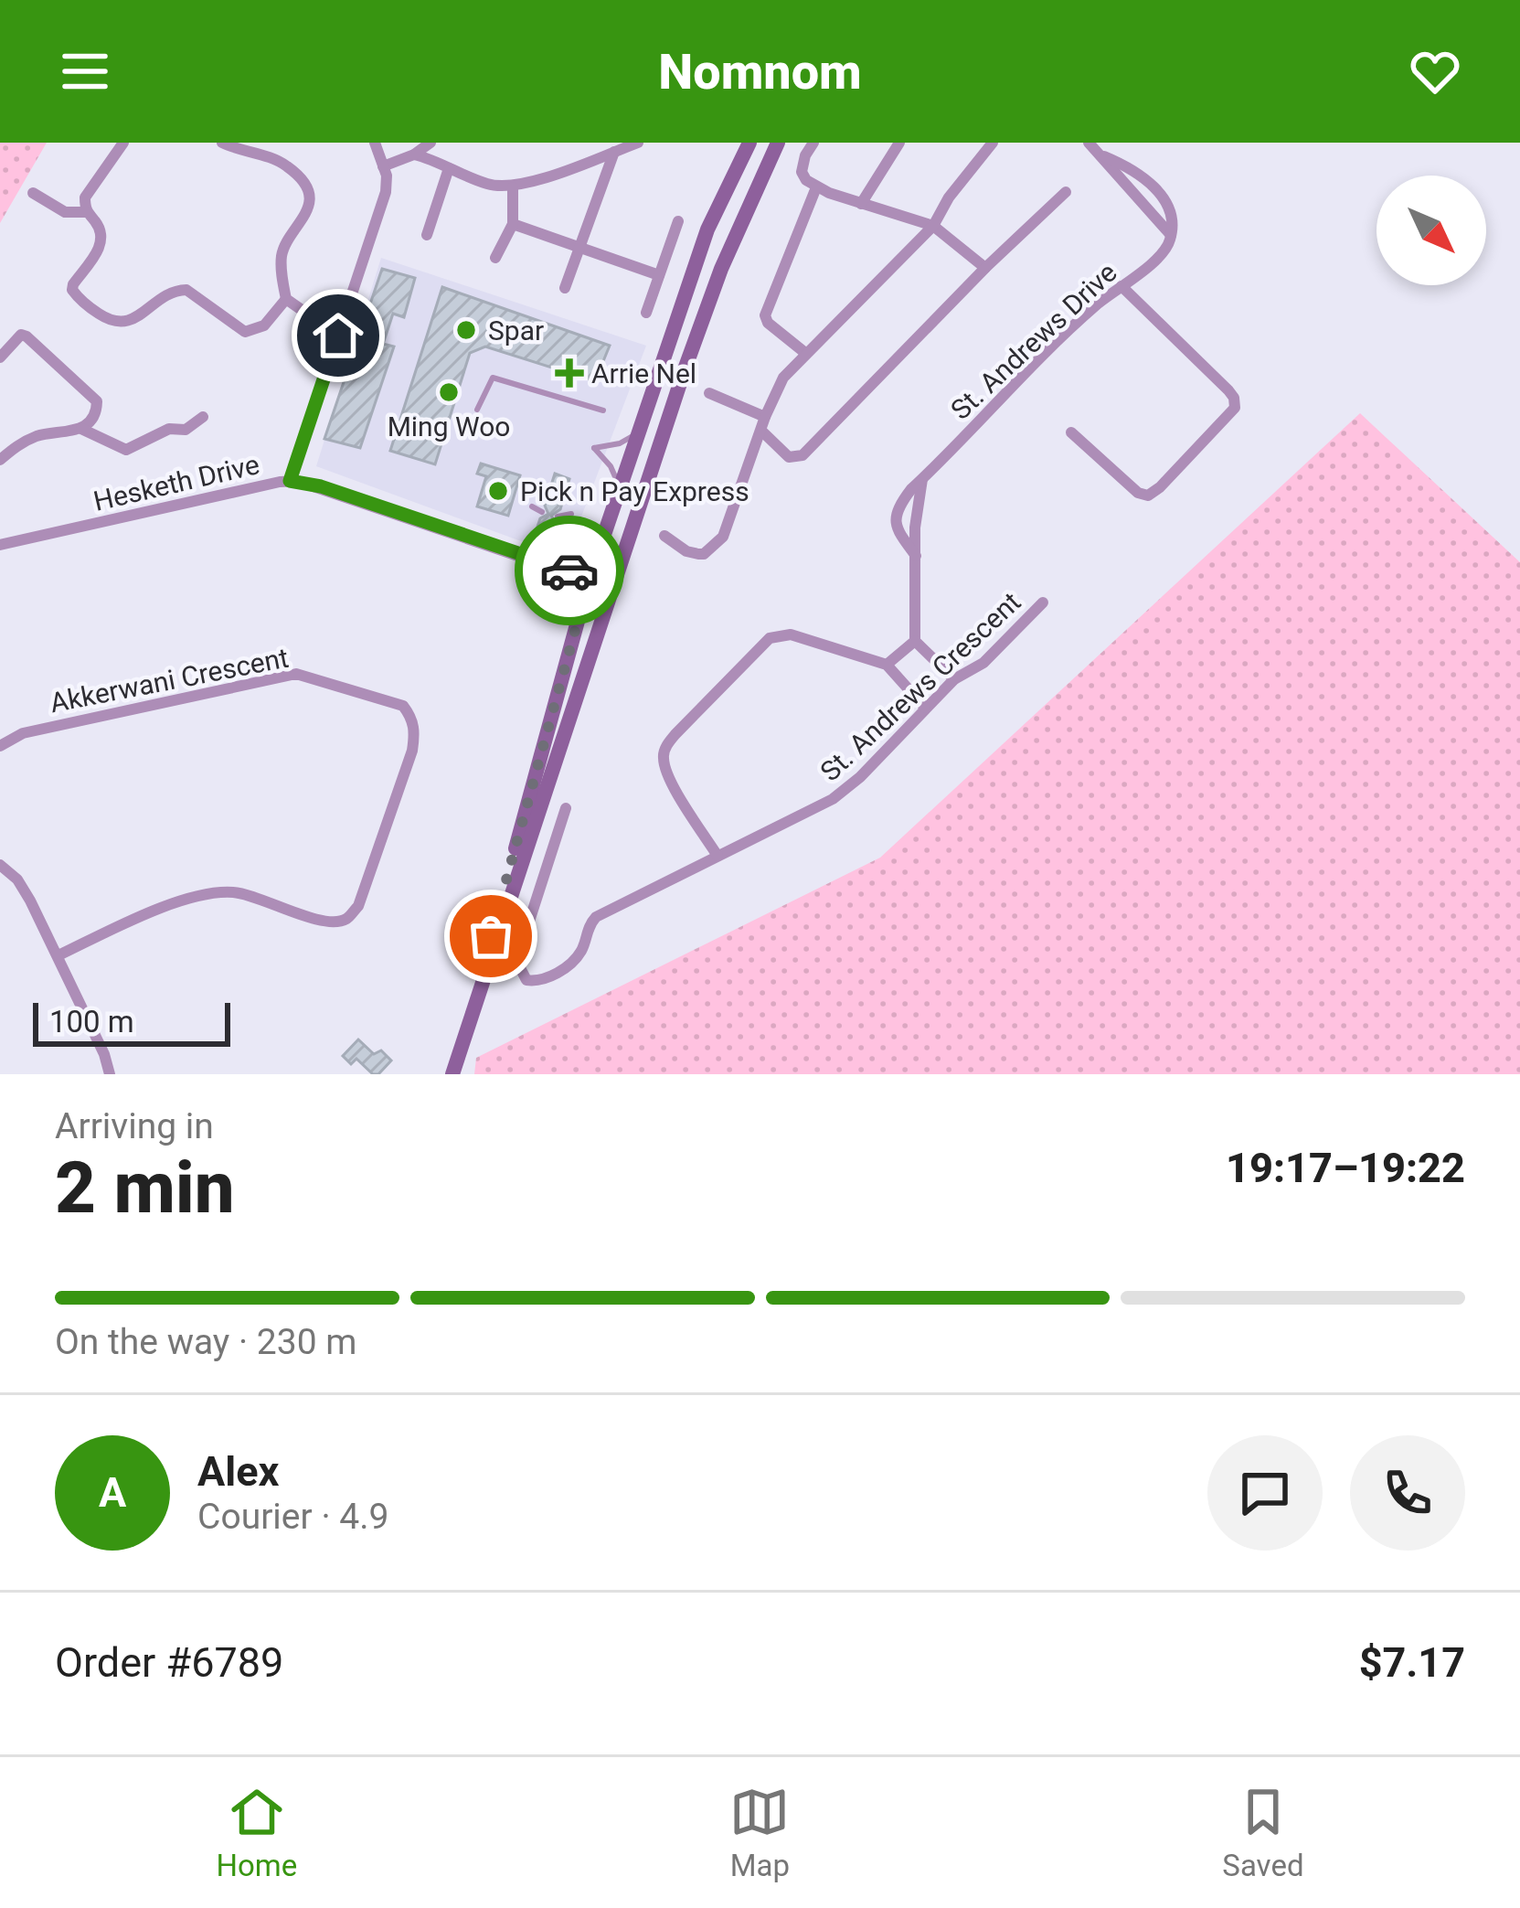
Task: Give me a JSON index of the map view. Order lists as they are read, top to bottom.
{
  "streets": {
    "street": [
      "St. Andrews Drive",
      "Hesketh Drive",
      "Akkerwani Crescent",
      "St. Andrews Crescent"
    ]
  },
  "places": {
    "other": ["Spar", "Ming Woo", "Pick n Pay Express"],
    "health": ["Arrie Nel"]
  },
  "scale_bar": "100 m",
  "north": "bottom right",
  "page": {
    "header": "Nomnom",
    "scale": "100 m",
    "heading": ["2 min", "Arriving in", "19:17–19:22"],
    "panel": [
      "Alex",
      "Courier · 4.9",
      "Order #6789",
      "$7.17"
    ],
    "bar": "On the way · 230 m",
    "round": "A",
    "tabs": ["Home", "Map", "Saved"]
  }
}
